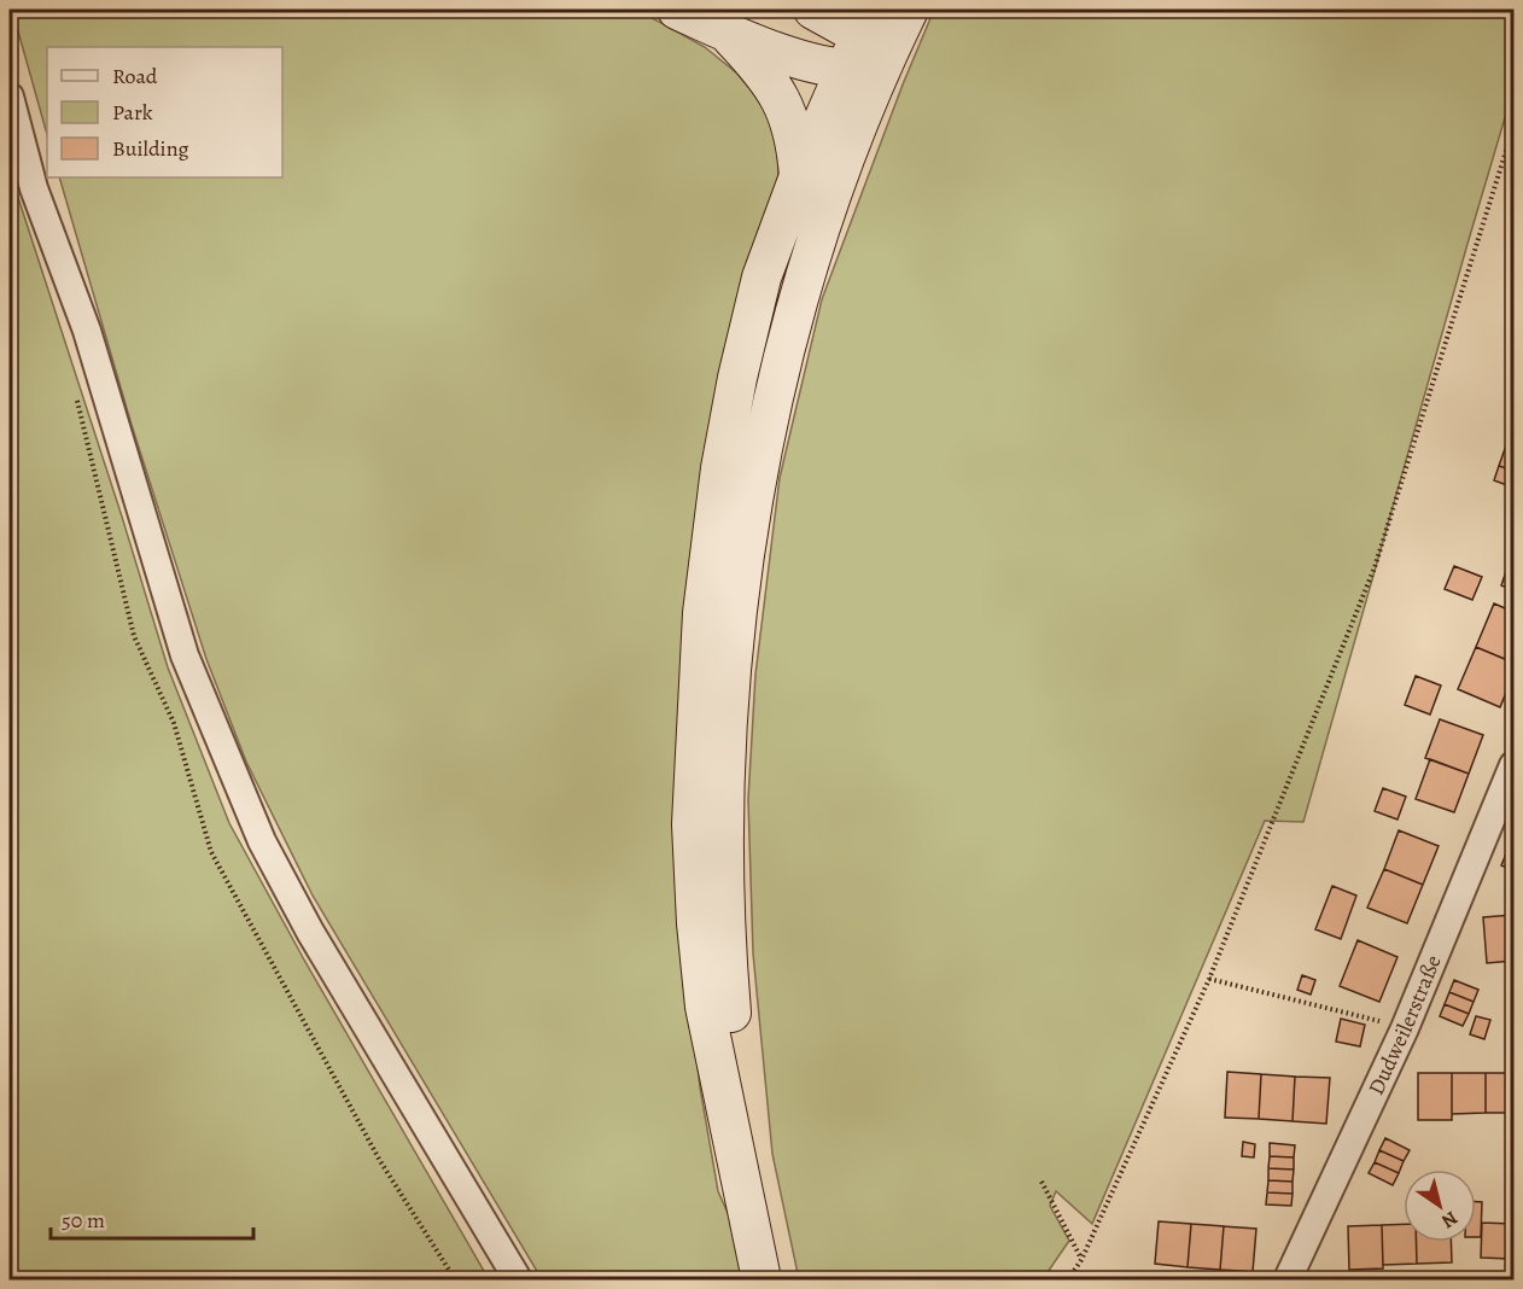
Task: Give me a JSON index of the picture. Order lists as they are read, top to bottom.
{
  "streets": {
    "street": ["Dudweilerstraße"]
  },
  "legend": ["Road", "Park", "Building"],
  "scale_bar": "50 m",
  "north": "bottom right"
}
